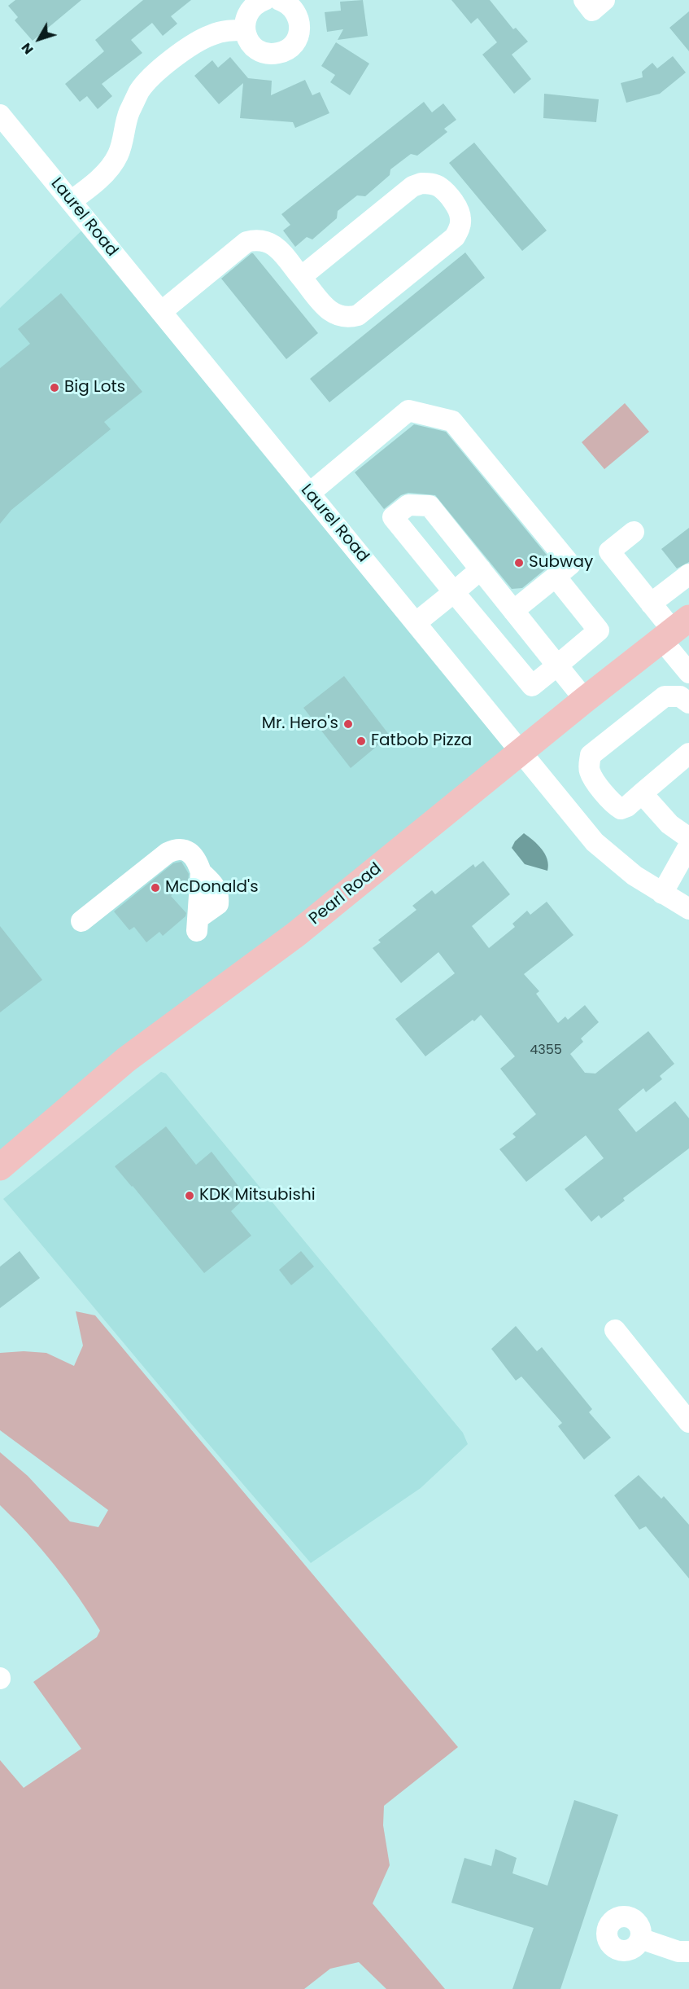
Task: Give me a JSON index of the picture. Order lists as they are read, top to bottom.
{
  "streets": {
    "main road": ["Pearl Road"],
    "street": ["Laurel Road"]
  },
  "crossings": [
    ["Laurel Road", "Pearl Road"]
  ],
  "places": [
    "Big Lots",
    "Subway",
    "Mr. Hero's",
    "Fatbob Pizza",
    "McDonald's",
    "KDK Mitsubishi"
  ],
  "house_numbers": ["4355"],
  "north": "bottom left"
}
